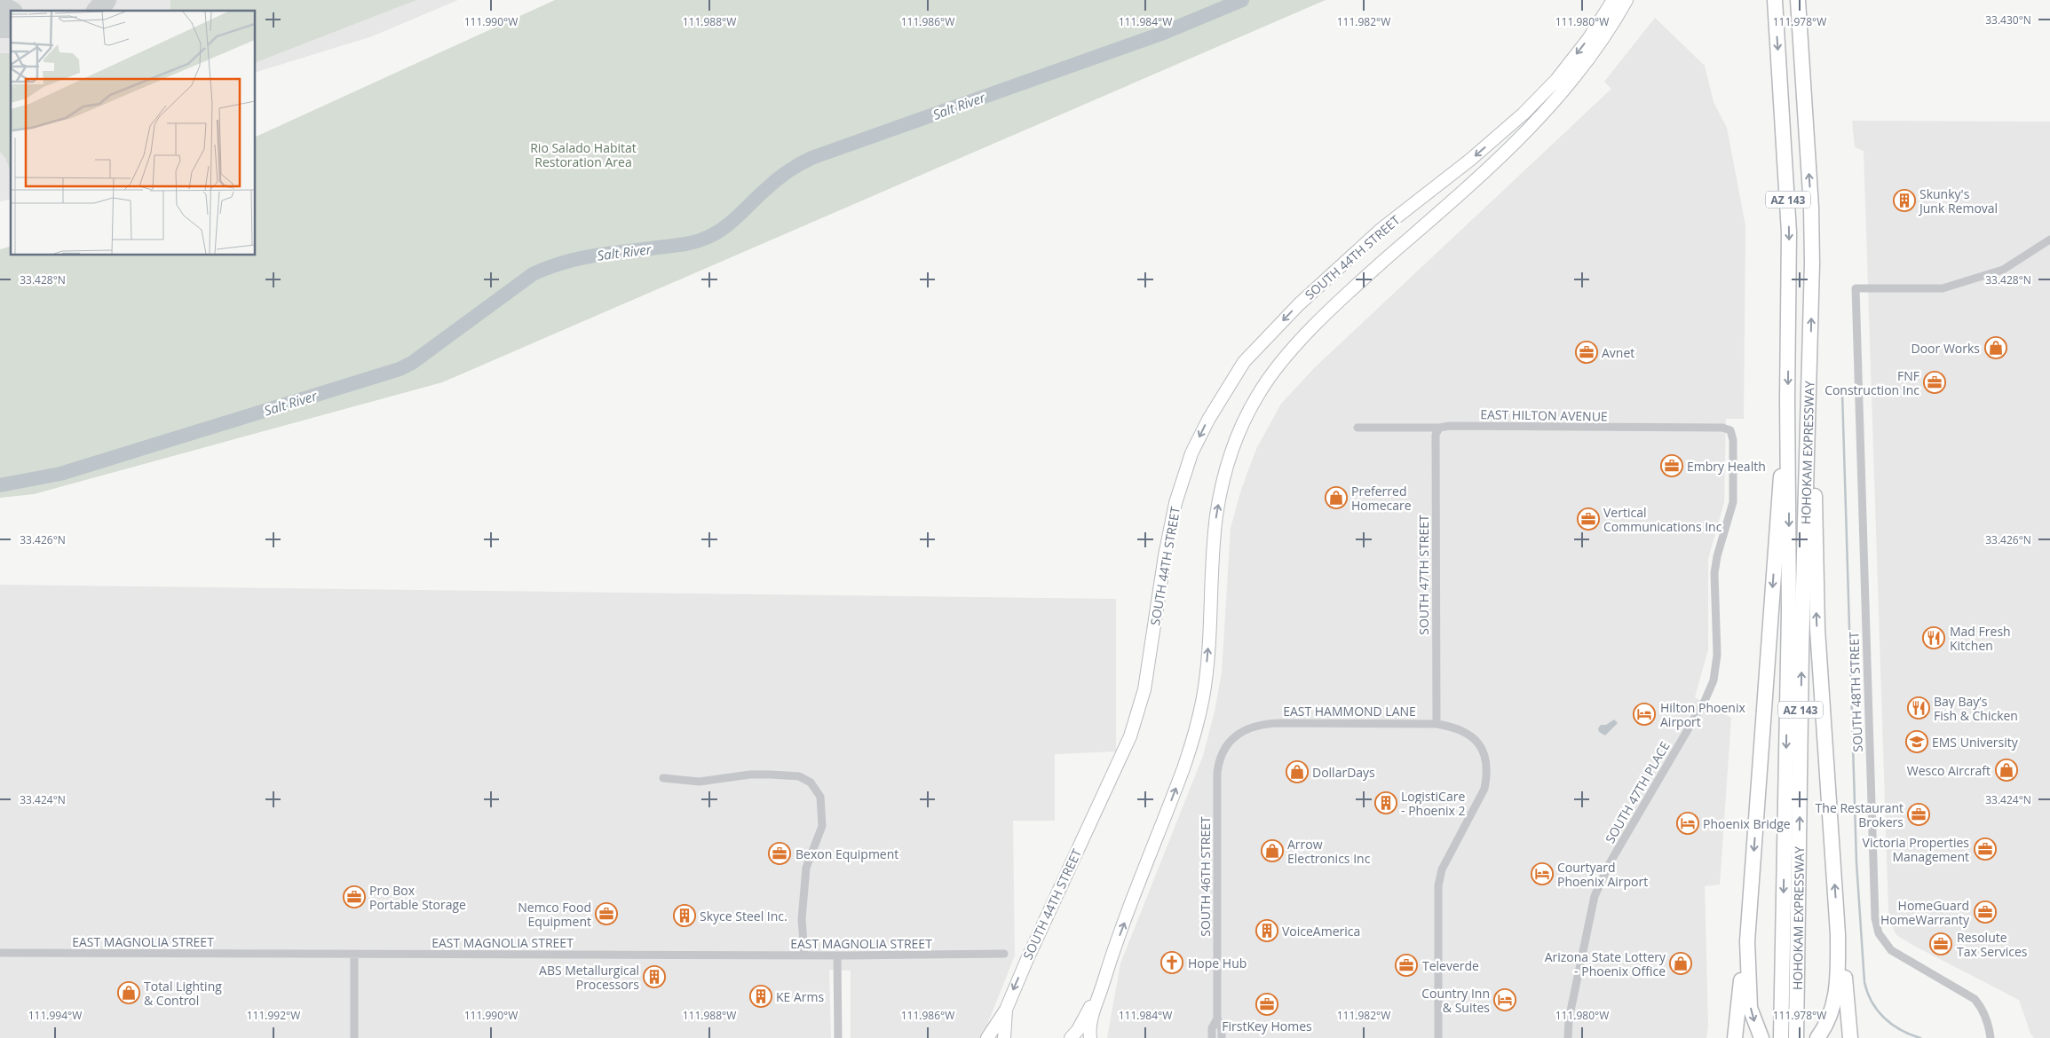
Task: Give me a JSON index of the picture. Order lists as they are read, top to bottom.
{
  "streets": {
    "highway": ["AZ 143", "HOHOKAM EXPRESSWAY"],
    "main road": ["SOUTH 44TH STREET"],
    "street": [
      "EAST HILTON AVENUE",
      "SOUTH 47TH STREET",
      "SOUTH 48TH STREET",
      "EAST HAMMOND LANE",
      "SOUTH 47TH PLACE",
      "SOUTH 46TH STREET",
      "EAST MAGNOLIA STREET"
    ]
  },
  "crossings": [
    ["EAST HILTON AVENUE", "SOUTH 47TH STREET"],
    ["EAST HILTON AVENUE", "SOUTH 47TH PLACE"],
    ["SOUTH 47TH STREET", "EAST HAMMOND LANE"],
    ["EAST HAMMOND LANE", "SOUTH 46TH STREET"]
  ],
  "water": ["Salt River"],
  "parks": ["Rio Salado Habitat Restoration Area"],
  "places": {
    "building": [
      "Skunky's Junk Removal",
      "LogistiCare - Phoenix 2",
      "Skyce Steel Inc.",
      "VoiceAmerica",
      "ABS Metallurgical Processors",
      "KE Arms"
    ],
    "shop": [
      "Door Works",
      "Preferred Homecare",
      "Wesco Aircraft",
      "DollarDays",
      "Arrow Electronics Inc",
      "Arizona State Lottery - Phoenix Office",
      "Total Lighting & Control"
    ],
    "office": [
      "Avnet",
      "FNF Construction Inc",
      "Embry Health",
      "Vertical Communications Inc",
      "The Restaurant Brokers",
      "Victoria Properties Management",
      "Bexon Equipment",
      "Pro Box Portable Storage",
      "HomeGuard HomeWarranty",
      "Nemco Food Equipment",
      "Resolute Tax Services",
      "Televerde",
      "FirstKey Homes"
    ],
    "restaurant": ["Mad Fresh Kitchen", "Bay Bay’s Fish & Chicken"],
    "hotel": [
      "Hilton Phoenix Airport",
      "Phoenix Bridge",
      "Courtyard Phoenix Airport",
      "Country Inn & Suites"
    ],
    "school or university": ["EMS University"],
    "church": ["Hope Hub"]
  },
  "coordinates": [
    "33.430°N",
    "111.990°W",
    "111.988°W",
    "111.986°W",
    "111.984°W",
    "111.982°W",
    "111.980°W",
    "111.978°W",
    "33.428°N",
    "33.426°N",
    "33.424°N",
    "111.994°W",
    "111.992°W"
  ]
}
